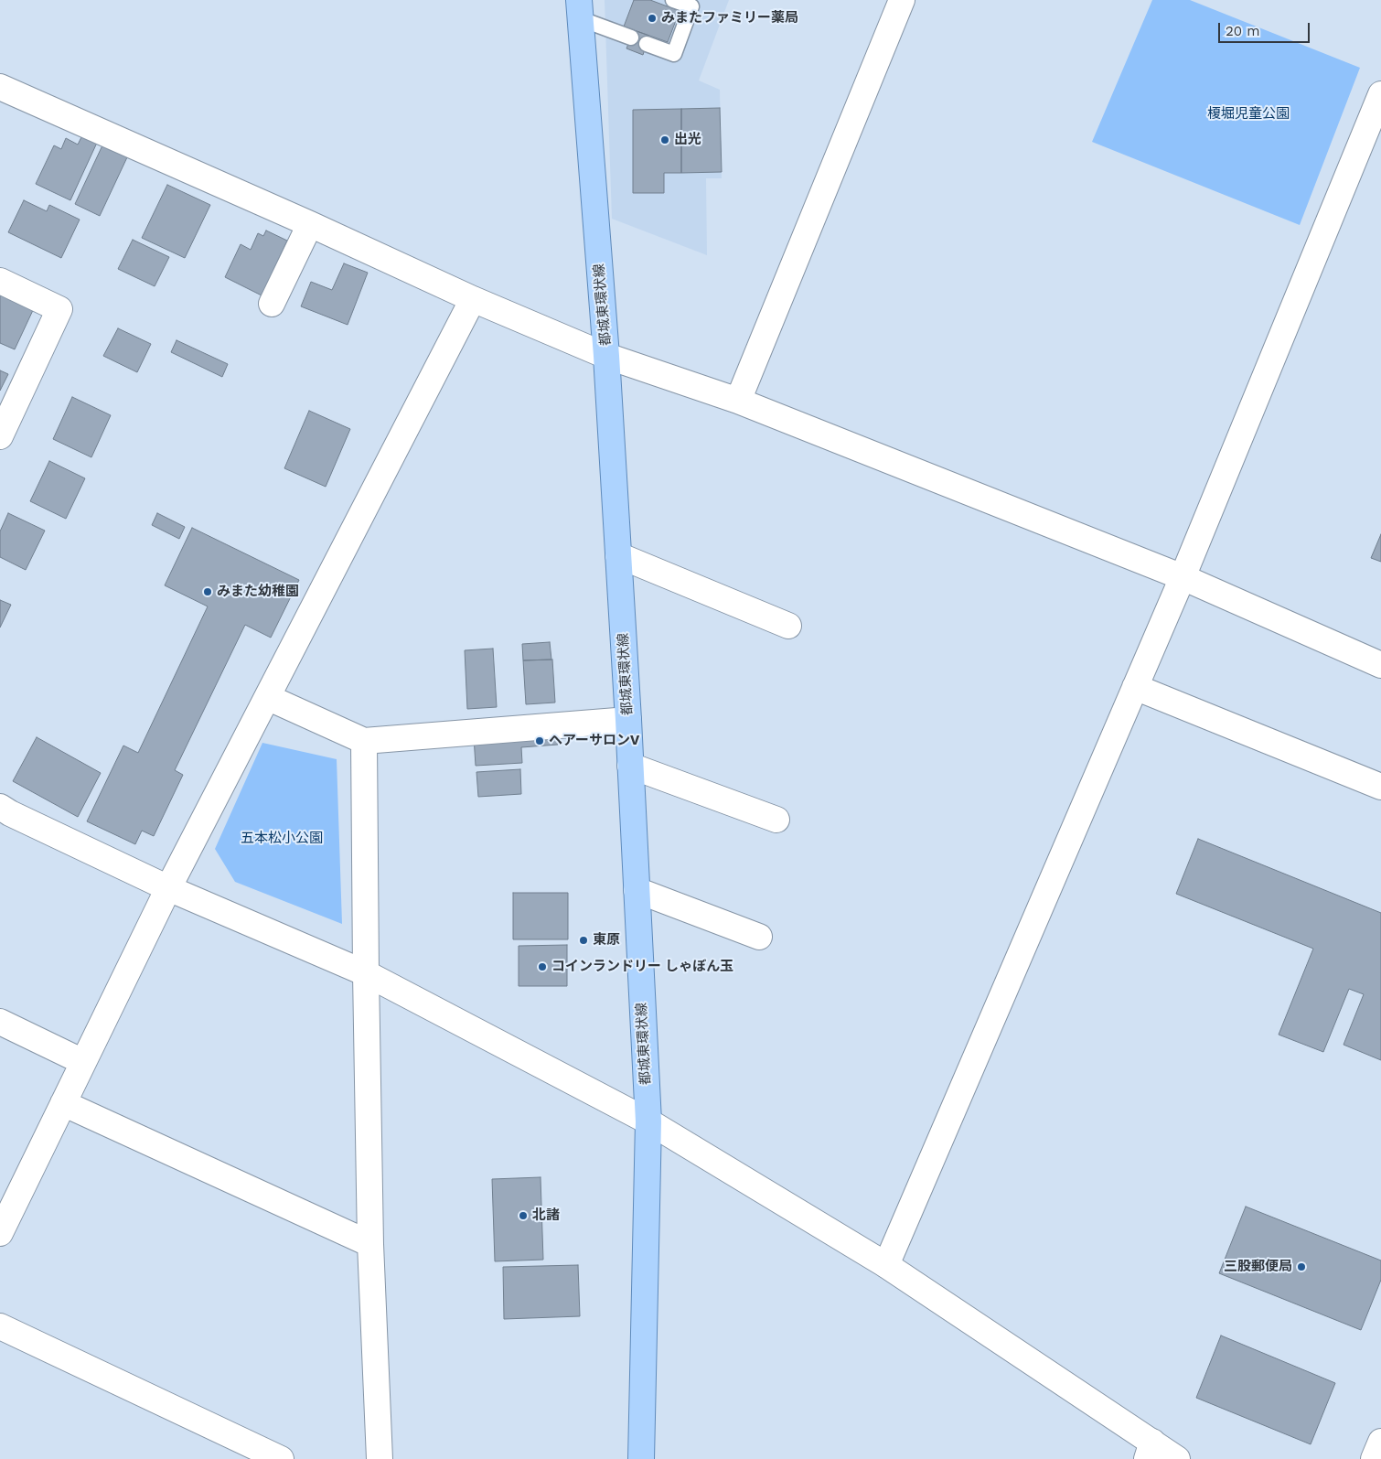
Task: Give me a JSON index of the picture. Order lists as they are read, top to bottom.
{
  "streets": {
    "main road": ["都城東環状線"]
  },
  "parks": ["榎堀児童公園", "五本松小公園"],
  "places": [
    "みまたファミリー薬局",
    "出光",
    "みまた幼稚園",
    "ヘアーサロンV",
    "東原",
    "コインランドリー しゃぼん玉",
    "北諸",
    "三股郵便局"
  ],
  "scale_bar": "20 m"
}
